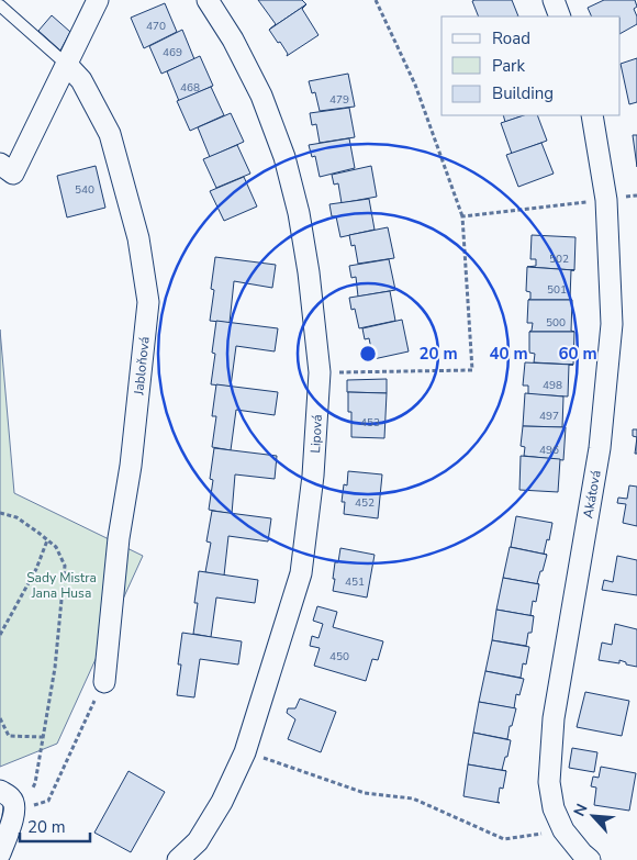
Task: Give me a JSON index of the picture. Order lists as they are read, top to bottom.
{
  "streets": {
    "street": ["Jabloňová", "Lipová", "Akátová"]
  },
  "parks": ["Sady Mistra Jana Husa"],
  "house_numbers": [
    "470",
    "469",
    "468",
    "479",
    "540",
    "502",
    "501",
    "500",
    "498",
    "497",
    "453",
    "496",
    "452",
    "451",
    "450"
  ],
  "legend": ["Road", "Park", "Building"],
  "scale_bar": "20 m",
  "north": "top left",
  "rings": ["20 m", "40 m", "60 m"]
}
